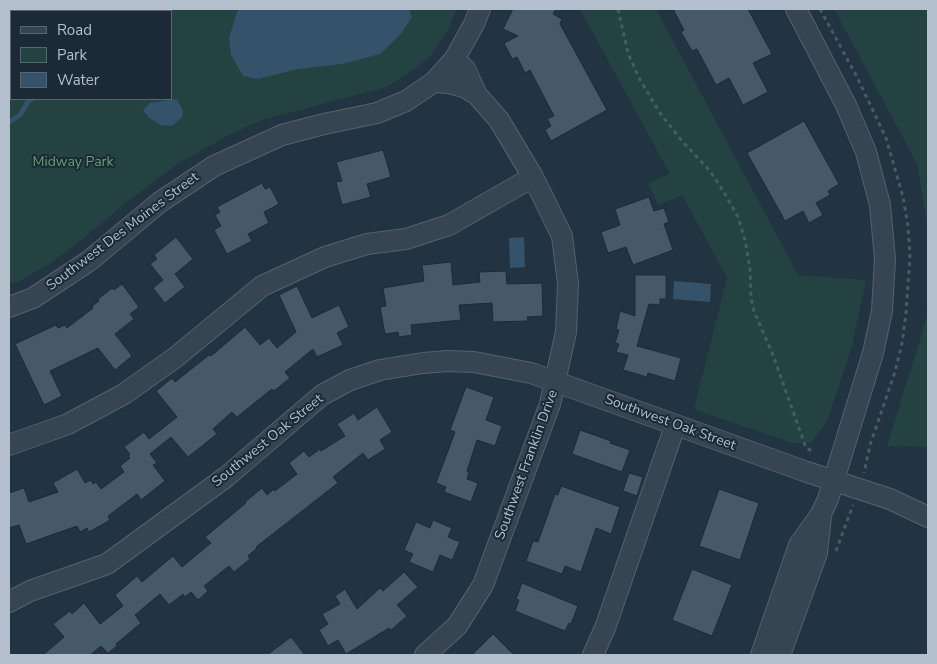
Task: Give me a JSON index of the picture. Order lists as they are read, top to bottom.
{
  "streets": {
    "street": ["Southwest Des Moines Street", "Southwest Oak Street", "Southwest Franklin Drive"]
  },
  "crossings": [
    ["Southwest Des Moines Street", "Southwest Franklin Drive"],
    ["Southwest Oak Street", "Southwest Franklin Drive"]
  ],
  "parks": ["Midway Park"],
  "legend": ["Road", "Park", "Water"]
}
